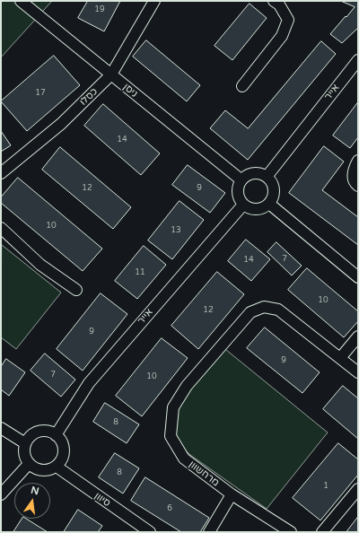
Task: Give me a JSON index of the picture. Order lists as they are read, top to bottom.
{
  "streets": {
    "street": [
      "ניסן",
      "אייר",
      "כסלו",
      "מרחשוון",
      "סיוון"
    ]
  },
  "crossings": [
    ["ניסן", "אייר"],
    ["ניסן", "כסלו"],
    ["אייר", "סיוון"]
  ],
  "house_numbers": [
    "19",
    "17",
    "14",
    "12",
    "9",
    "10",
    "13",
    "7",
    "14",
    "11",
    "10",
    "12",
    "9",
    "9",
    "7",
    "10",
    "8",
    "8",
    "1",
    "6"
  ],
  "north": "top"
}
